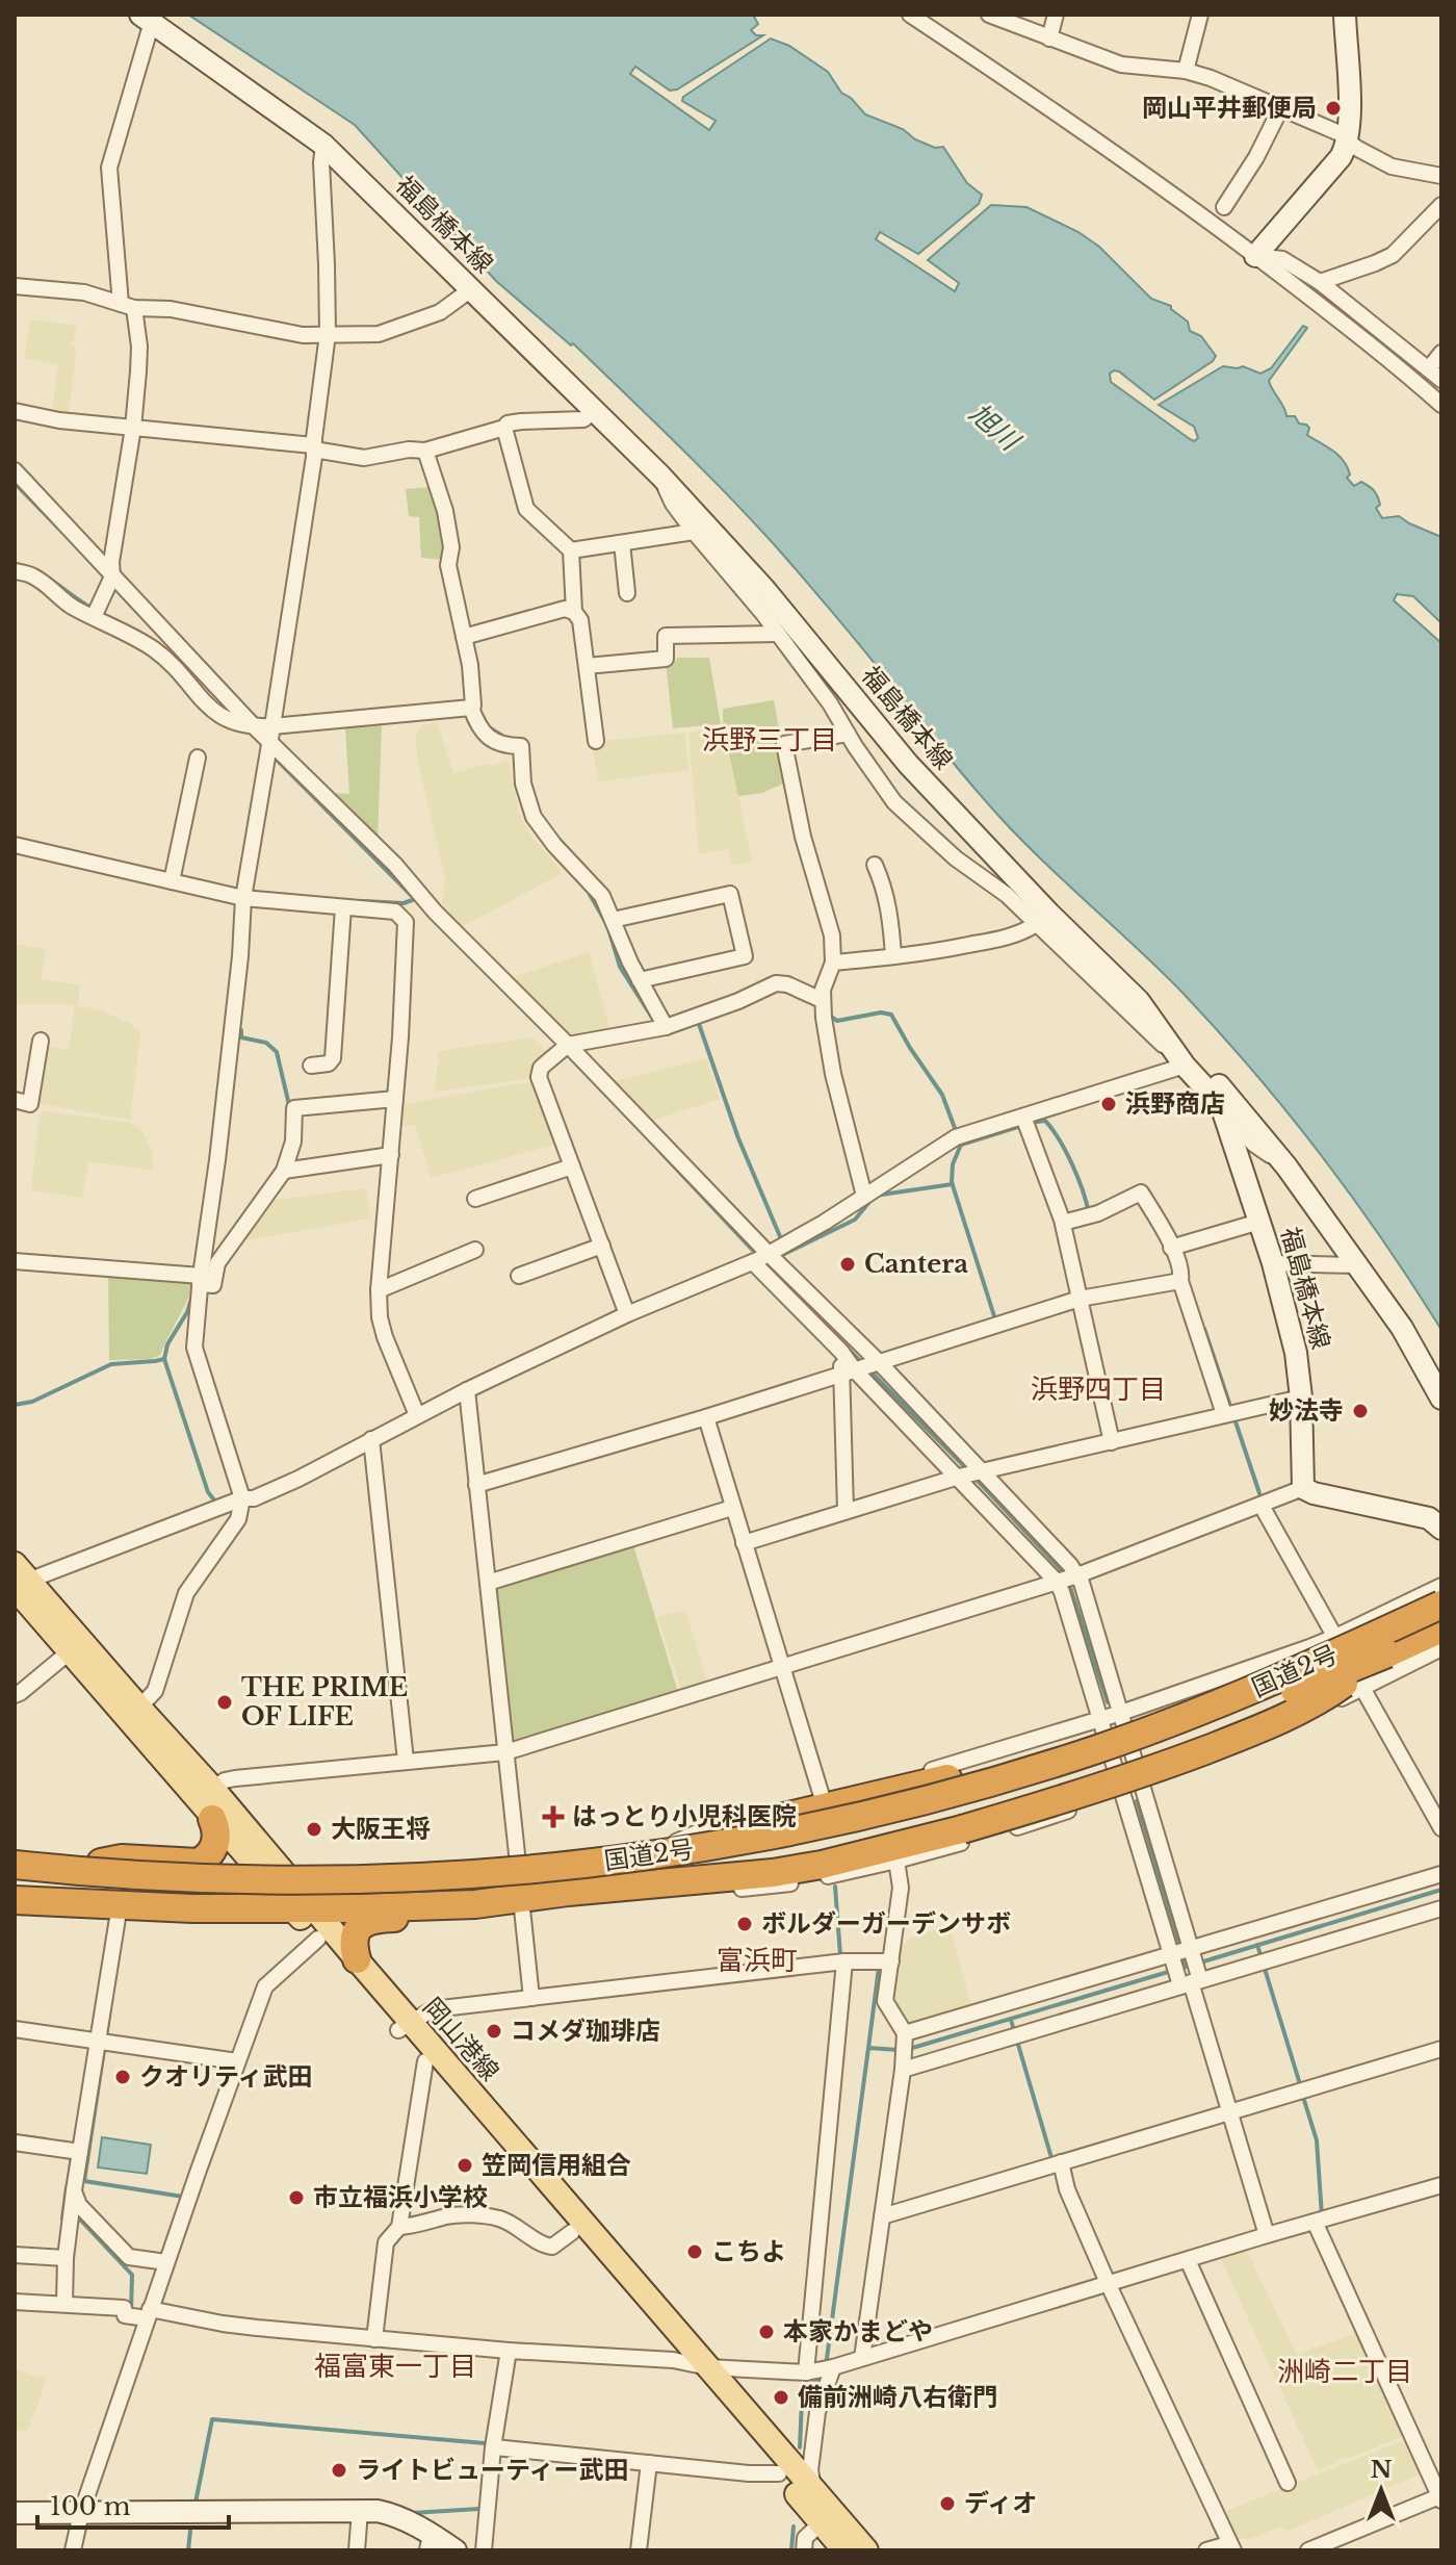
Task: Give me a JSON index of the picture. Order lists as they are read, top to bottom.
{
  "streets": {
    "highway": ["国道2号"],
    "main road": ["福島橋本線", "岡山港線"]
  },
  "districts": [
    "浜野三丁目",
    "浜野四丁目",
    "富浜町",
    "福富東一丁目",
    "洲崎二丁目"
  ],
  "water": ["旭川"],
  "places": {
    "other": [
      "岡山平井郵便局",
      "浜野商店",
      "Cantera",
      "妙法寺",
      "THE PRIME OF LIFE",
      "大阪王将",
      "ボルダーガーデンサボ",
      "コメダ珈琲店",
      "クオリティ武田",
      "笠岡信用組合",
      "市立福浜小学校",
      "こちよ",
      "本家かまどや",
      "備前洲崎八右衛門",
      "ライトビューティー武田",
      "ディオ"
    ],
    "health": ["はっとり小児科医院"]
  },
  "scale_bar": "100 m",
  "north": "top"
}
